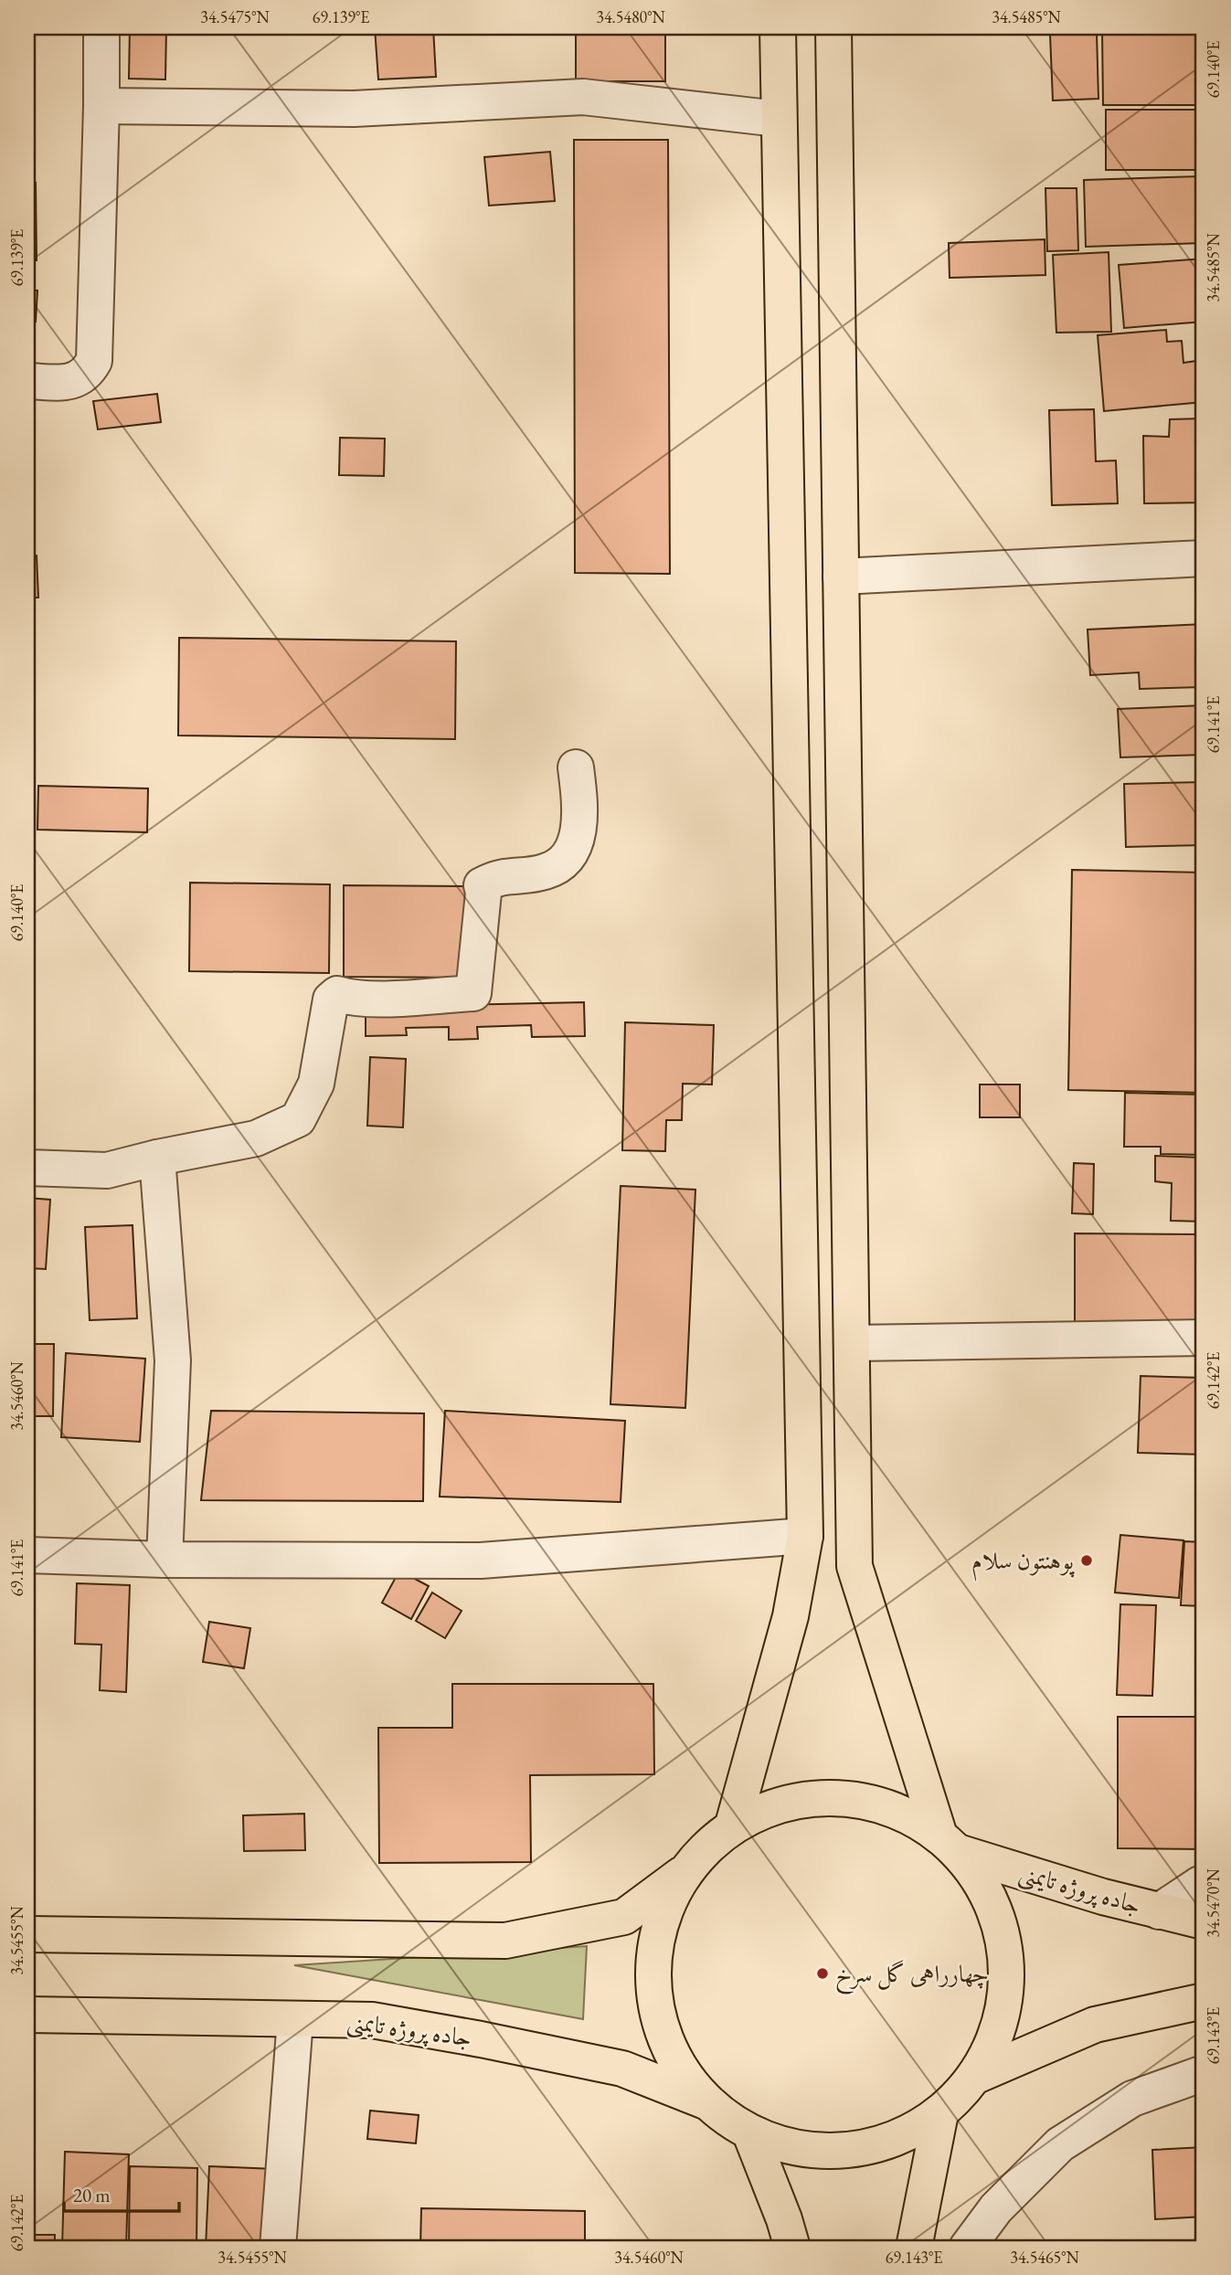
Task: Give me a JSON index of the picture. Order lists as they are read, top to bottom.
{
  "streets": {
    "main road": ["جاده پروژه تایمنی"]
  },
  "places": ["پوهنتون سلام", "چهارراهی گل سرخ"],
  "scale_bar": "20 m",
  "coordinates": [
    "34.5475°N",
    "69.139°E",
    "34.5480°N",
    "34.5485°N",
    "69.140°E",
    "69.141°E",
    "69.142°E",
    "34.5460°N",
    "34.5470°N",
    "34.5455°N",
    "69.143°E",
    "34.5465°N"
  ]
}
